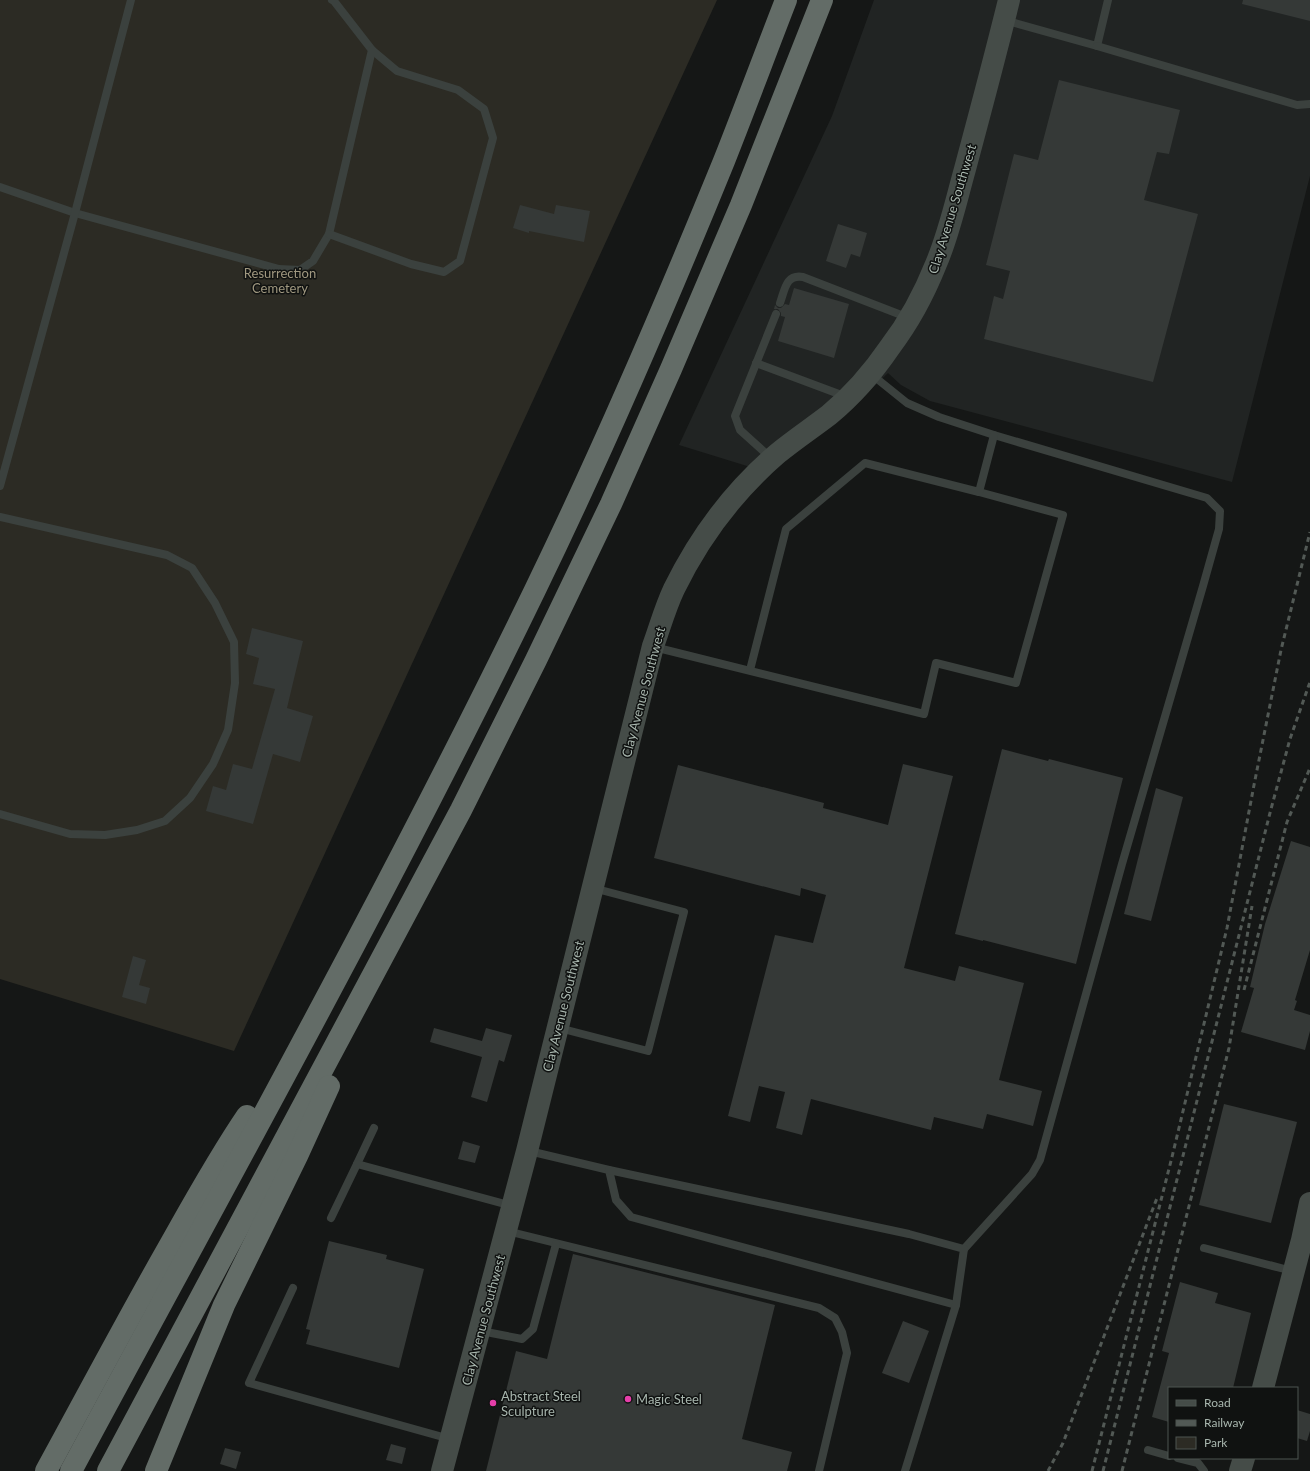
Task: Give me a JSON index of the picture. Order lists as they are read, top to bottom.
{
  "streets": {
    "street": ["Clay Avenue Southwest"]
  },
  "parks": ["Resurrection Cemetery"],
  "places": ["Magic Steel", "Abstract Steel Sculpture"],
  "legend": ["Road", "Railway", "Park"]
}
